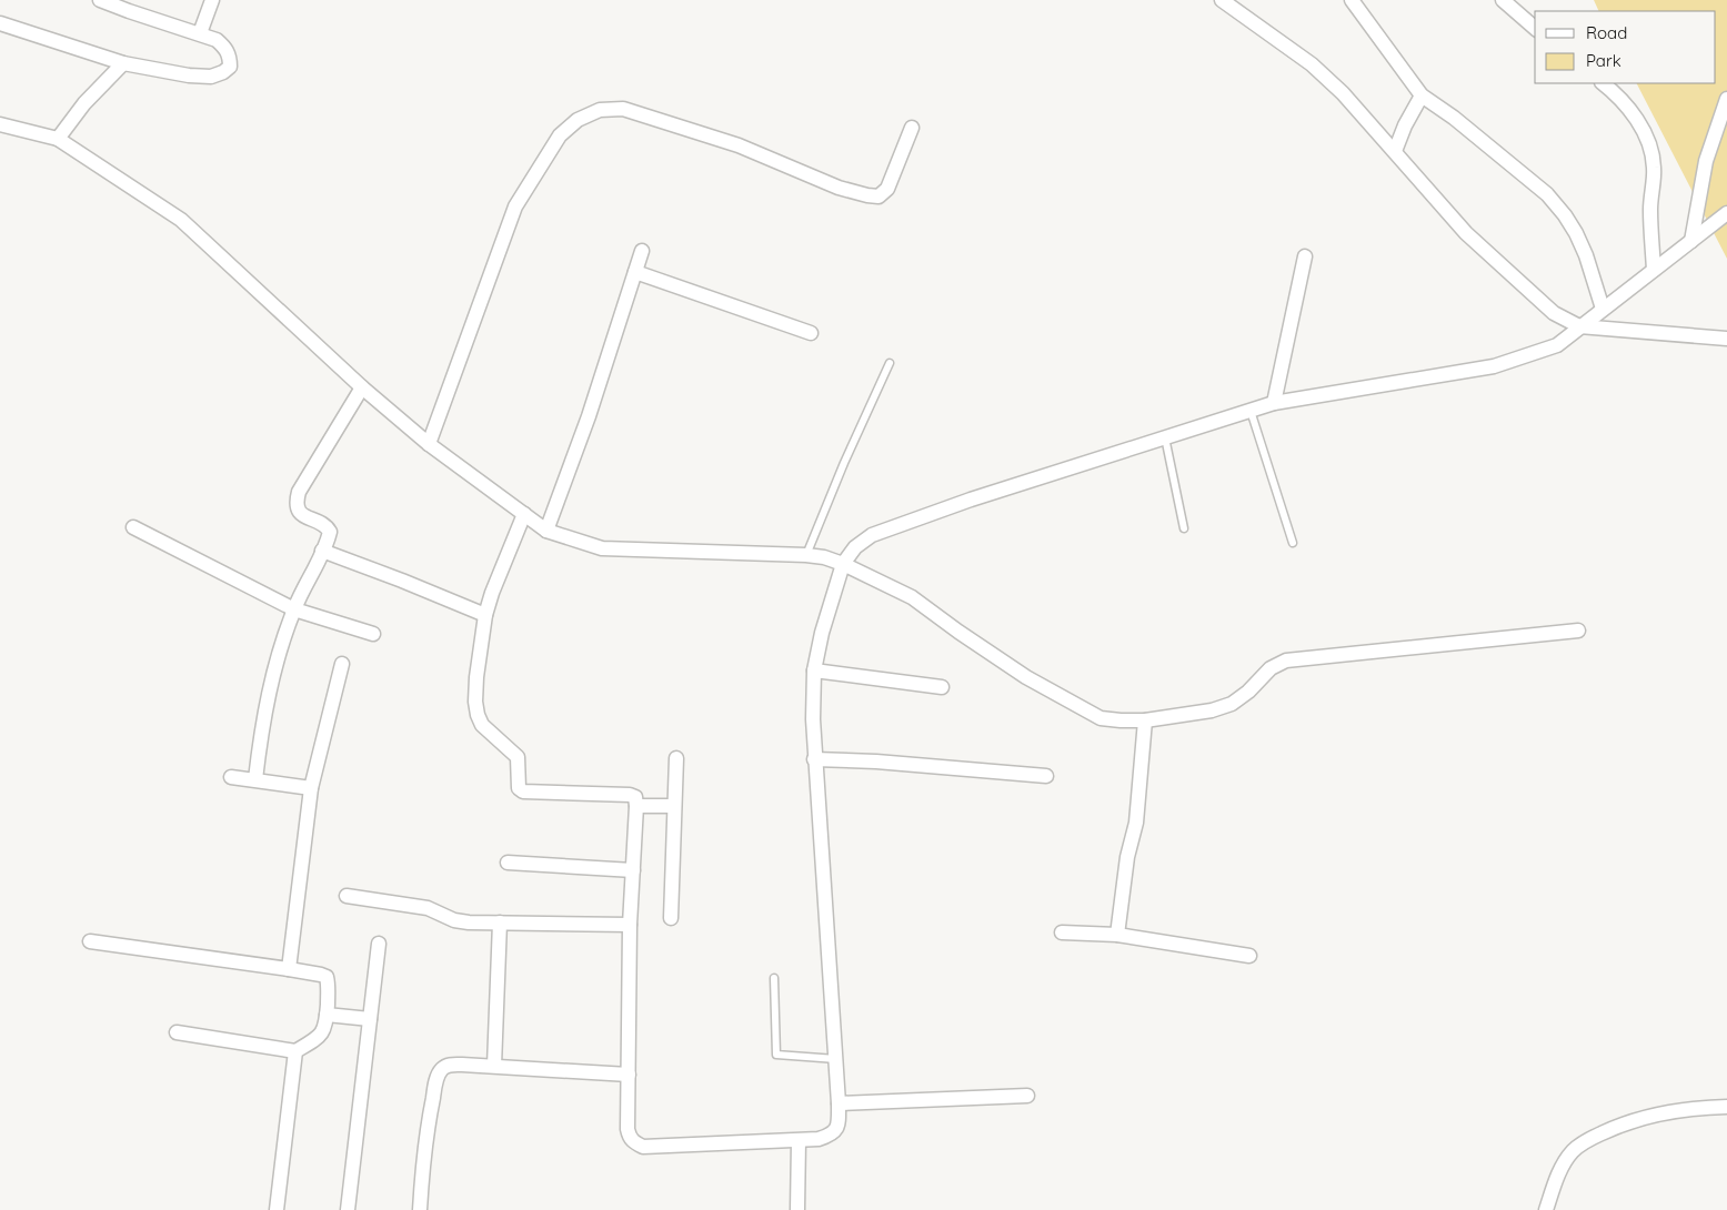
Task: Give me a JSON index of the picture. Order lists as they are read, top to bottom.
{
  "legend": ["Road", "Park"]
}
